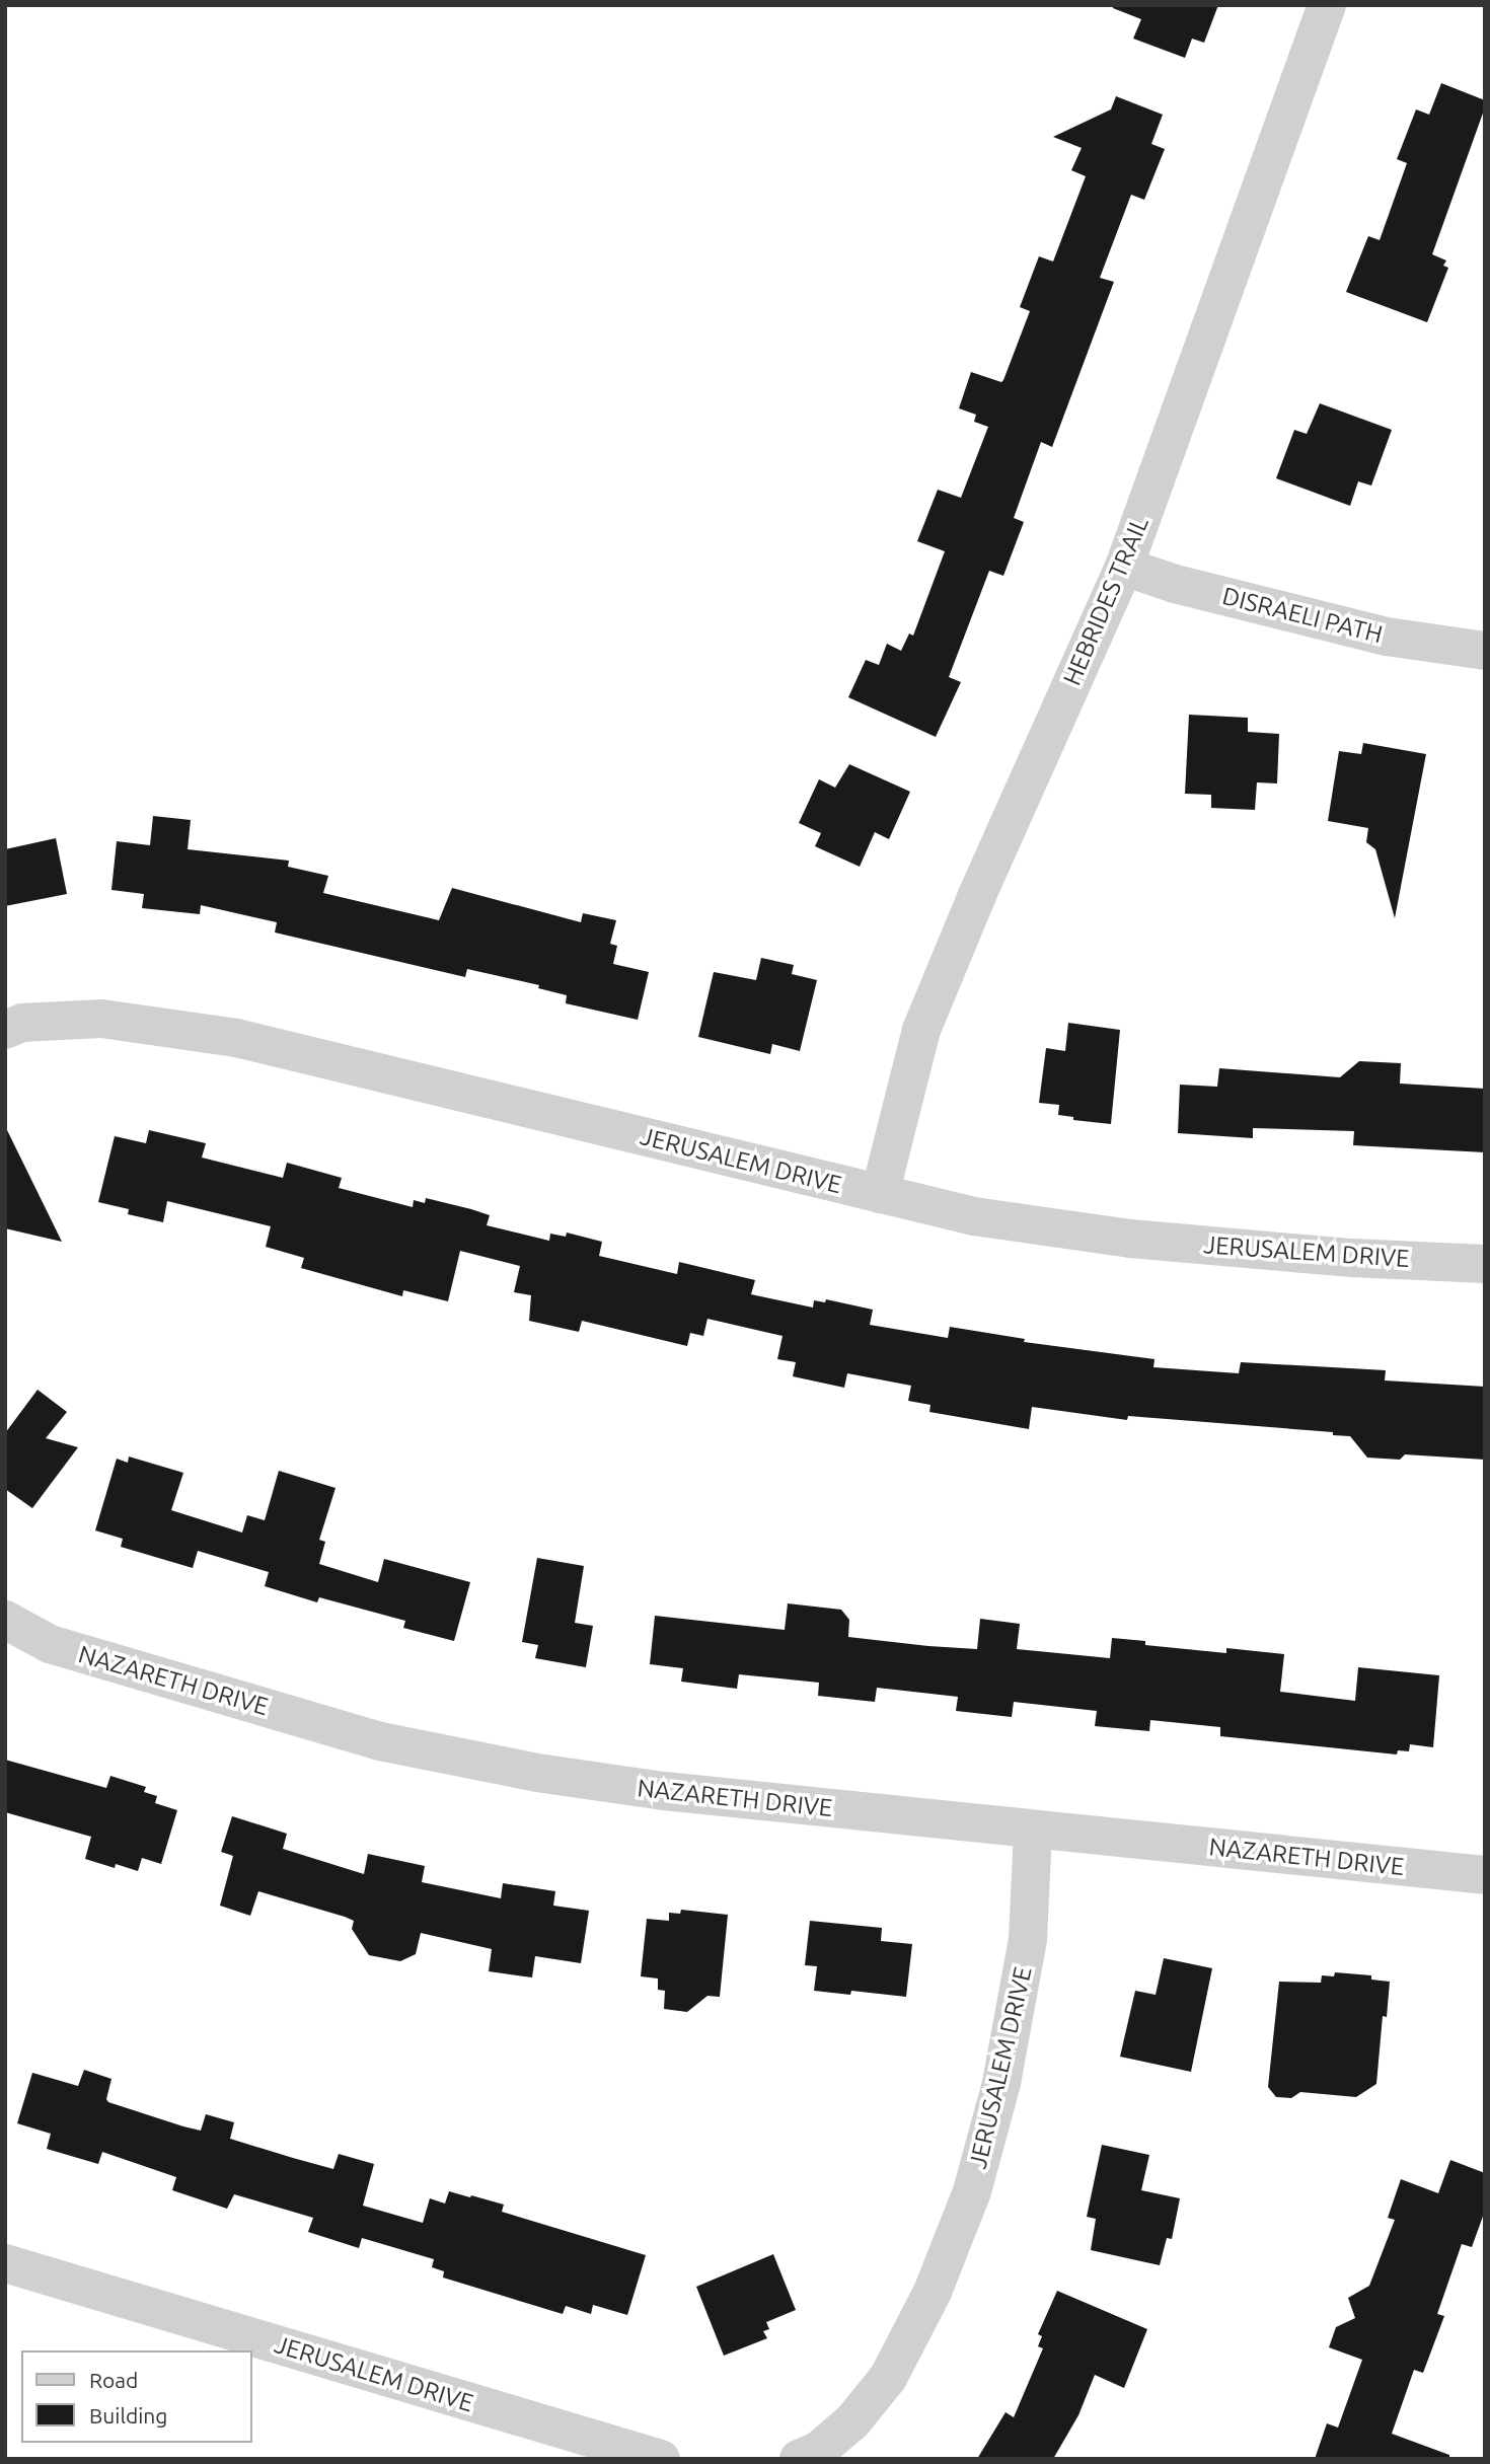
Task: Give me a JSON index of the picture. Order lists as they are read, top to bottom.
{
  "streets": {
    "street": [
      "HEBRIDES TRAIL",
      "DISRAELI PATH",
      "JERUSALEM DRIVE",
      "NAZARETH DRIVE"
    ]
  },
  "crossings": [
    ["HEBRIDES TRAIL", "DISRAELI PATH"],
    ["HEBRIDES TRAIL", "JERUSALEM DRIVE"],
    ["JERUSALEM DRIVE", "NAZARETH DRIVE"]
  ],
  "legend": ["Road", "Building"]
}
